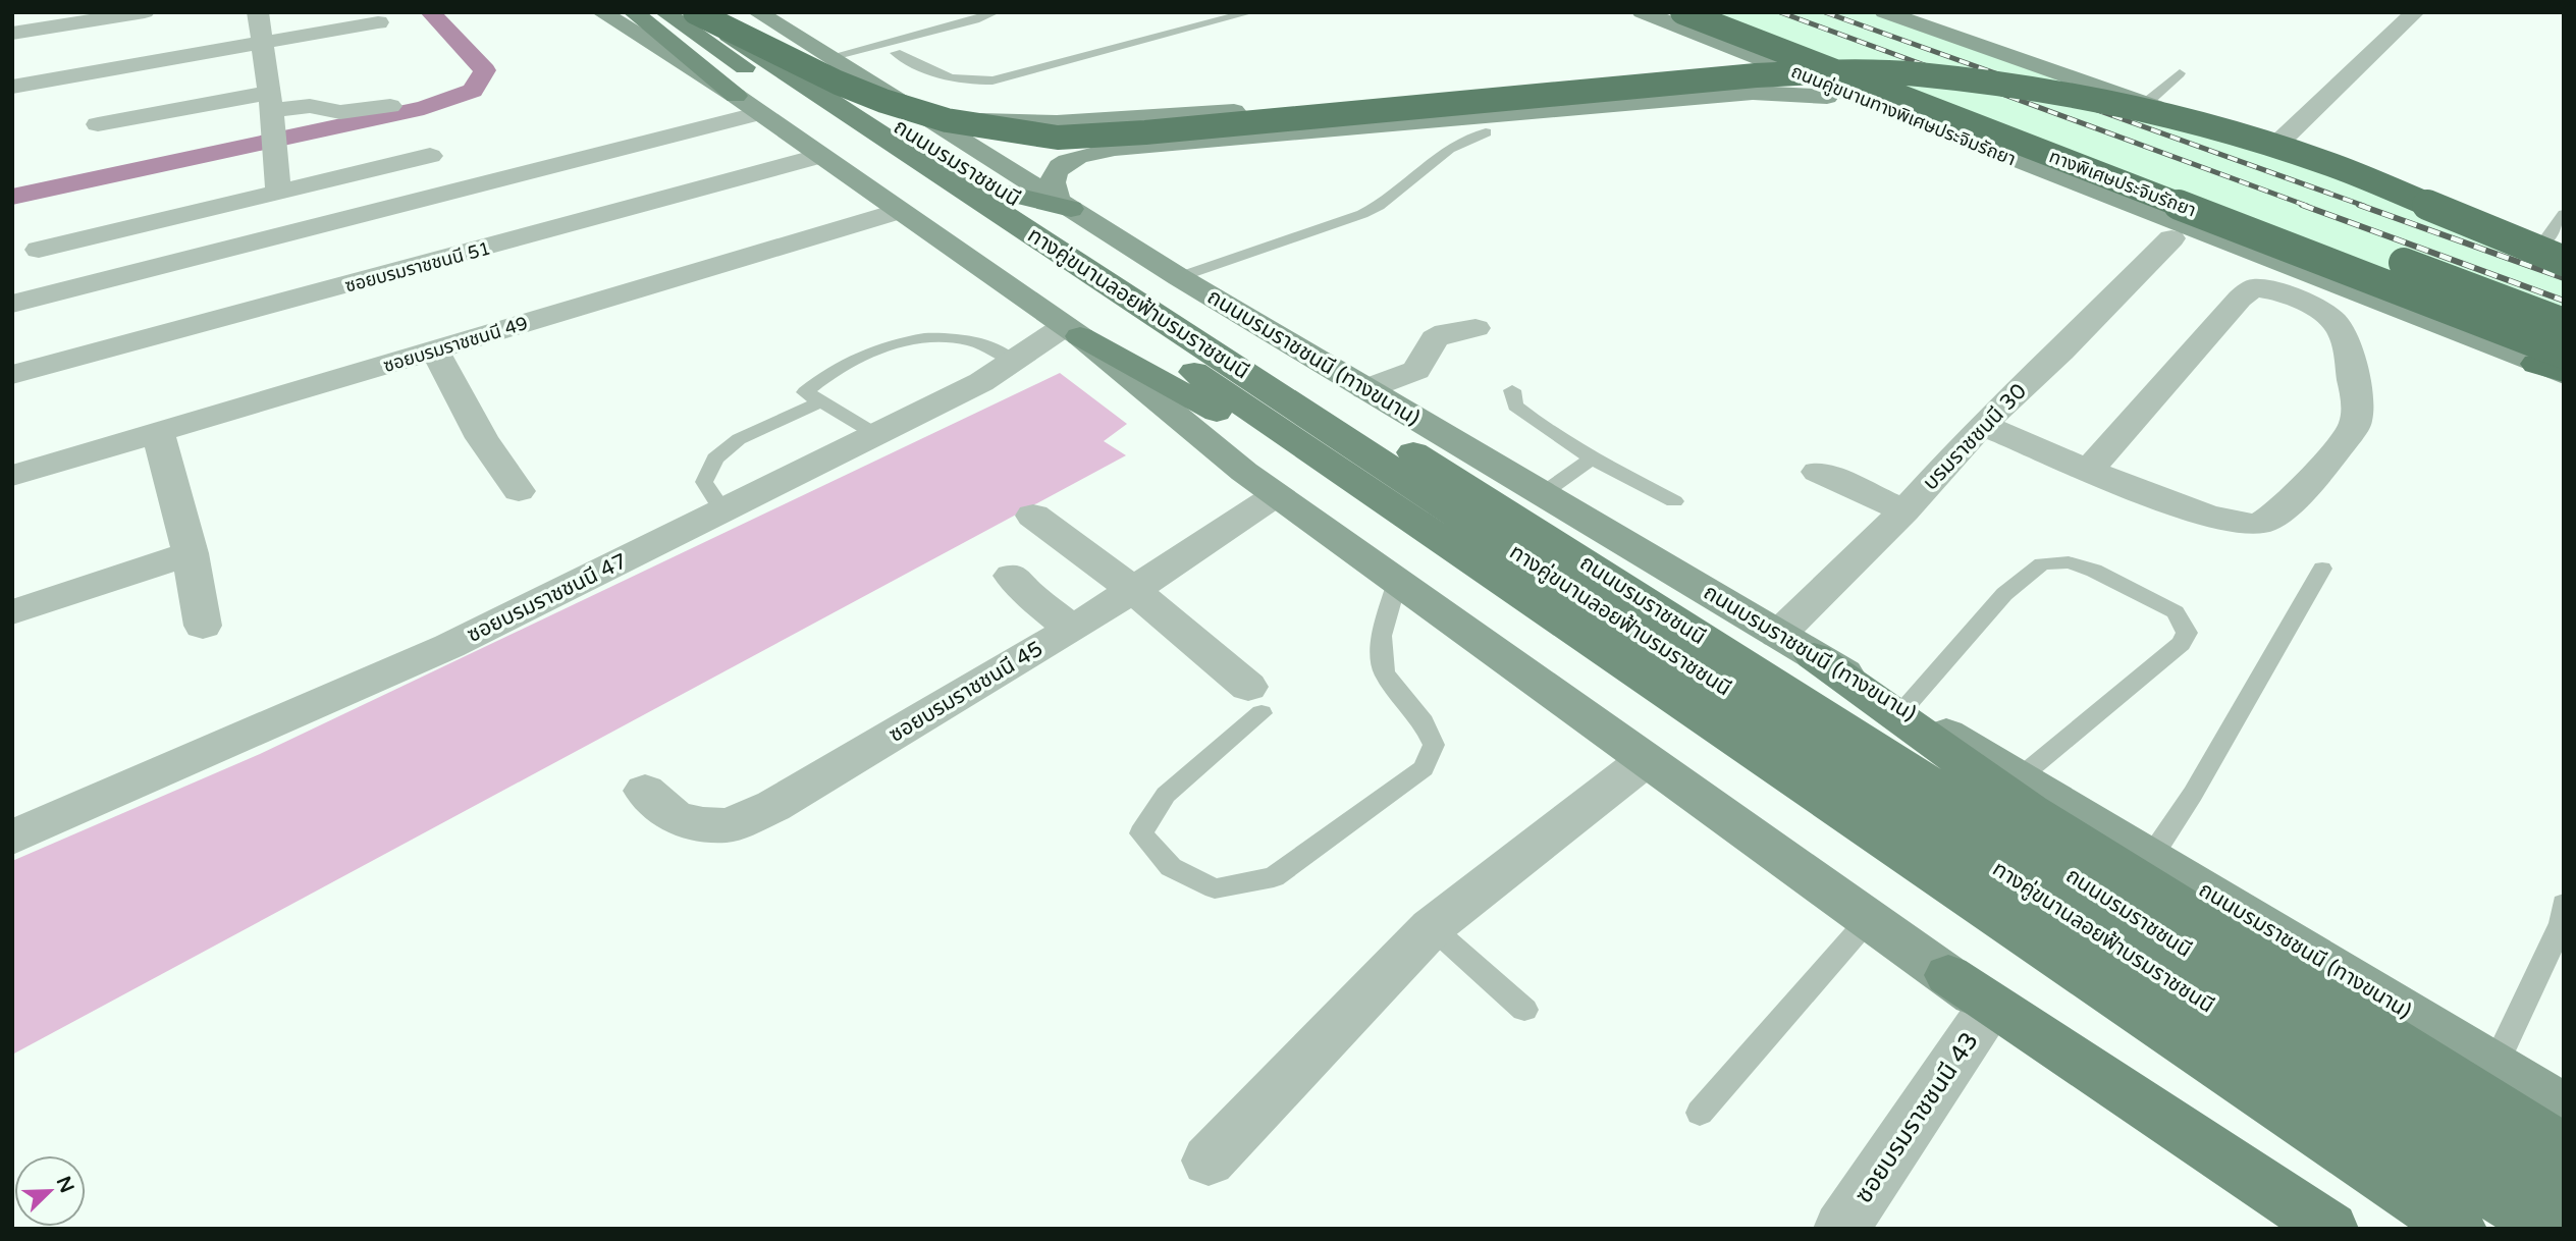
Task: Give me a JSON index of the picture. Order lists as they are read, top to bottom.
{
  "streets": {
    "highway": ["ทางพิเศษประจิมรัถยา"],
    "main road": [
      "ถนนคู่ขนานทางพิเศษประจิมรัถยา",
      "ถนนบรมราชชนนี",
      "ทางคู่ขนานลอยฟ้าบรมราชชนนี",
      "ถนนบรมราชชนนี (ทางขนาน)"
    ],
    "street": [
      "ซอยบรมราชชนนี 51",
      "ซอยบรมราชชนนี 49",
      "บรมราชชนนี 30",
      "ซอยบรมราชชนนี 47",
      "ซอยบรมราชชนนี 45",
      "ซอยบรมราชชนนี 43"
    ]
  },
  "crossings": [
    ["ถนนคู่ขนานทางพิเศษประจิมรัถยา", "ทางพิเศษประจิมรัถยา"],
    ["ถนนบรมราชชนนี", "ถนนบรมราชชนนี (ทางขนาน)"],
    ["ถนนบรมราชชนนี (ทางขนาน)", "บรมราชชนนี 30"]
  ],
  "north": "top right"
}
